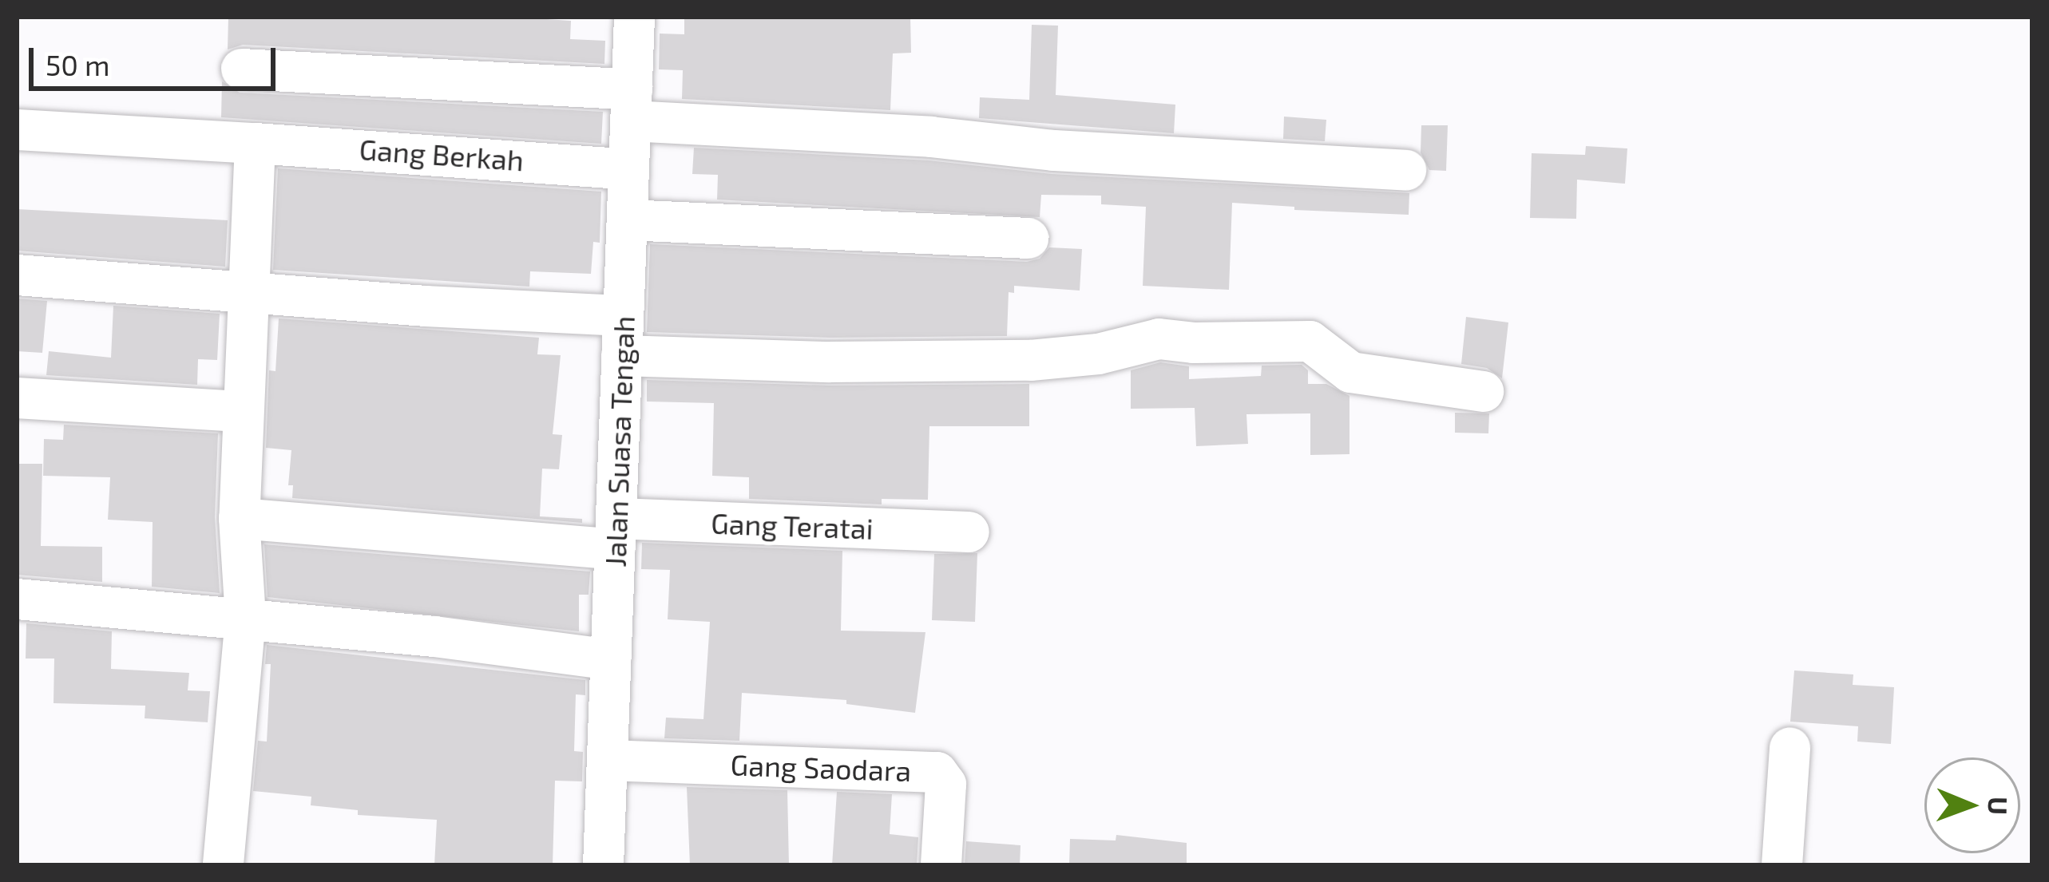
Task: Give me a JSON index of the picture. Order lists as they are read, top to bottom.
{
  "streets": {
    "street": [
      "Gang Berkah",
      "Jalan Suasa Tengah",
      "Gang Teratai",
      "Gang Saodara"
    ]
  },
  "crossings": [
    ["Gang Berkah", "Jalan Suasa Tengah"],
    ["Jalan Suasa Tengah", "Gang Teratai"],
    ["Jalan Suasa Tengah", "Gang Saodara"]
  ],
  "scale_bar": "50 m",
  "north": "right"
}
